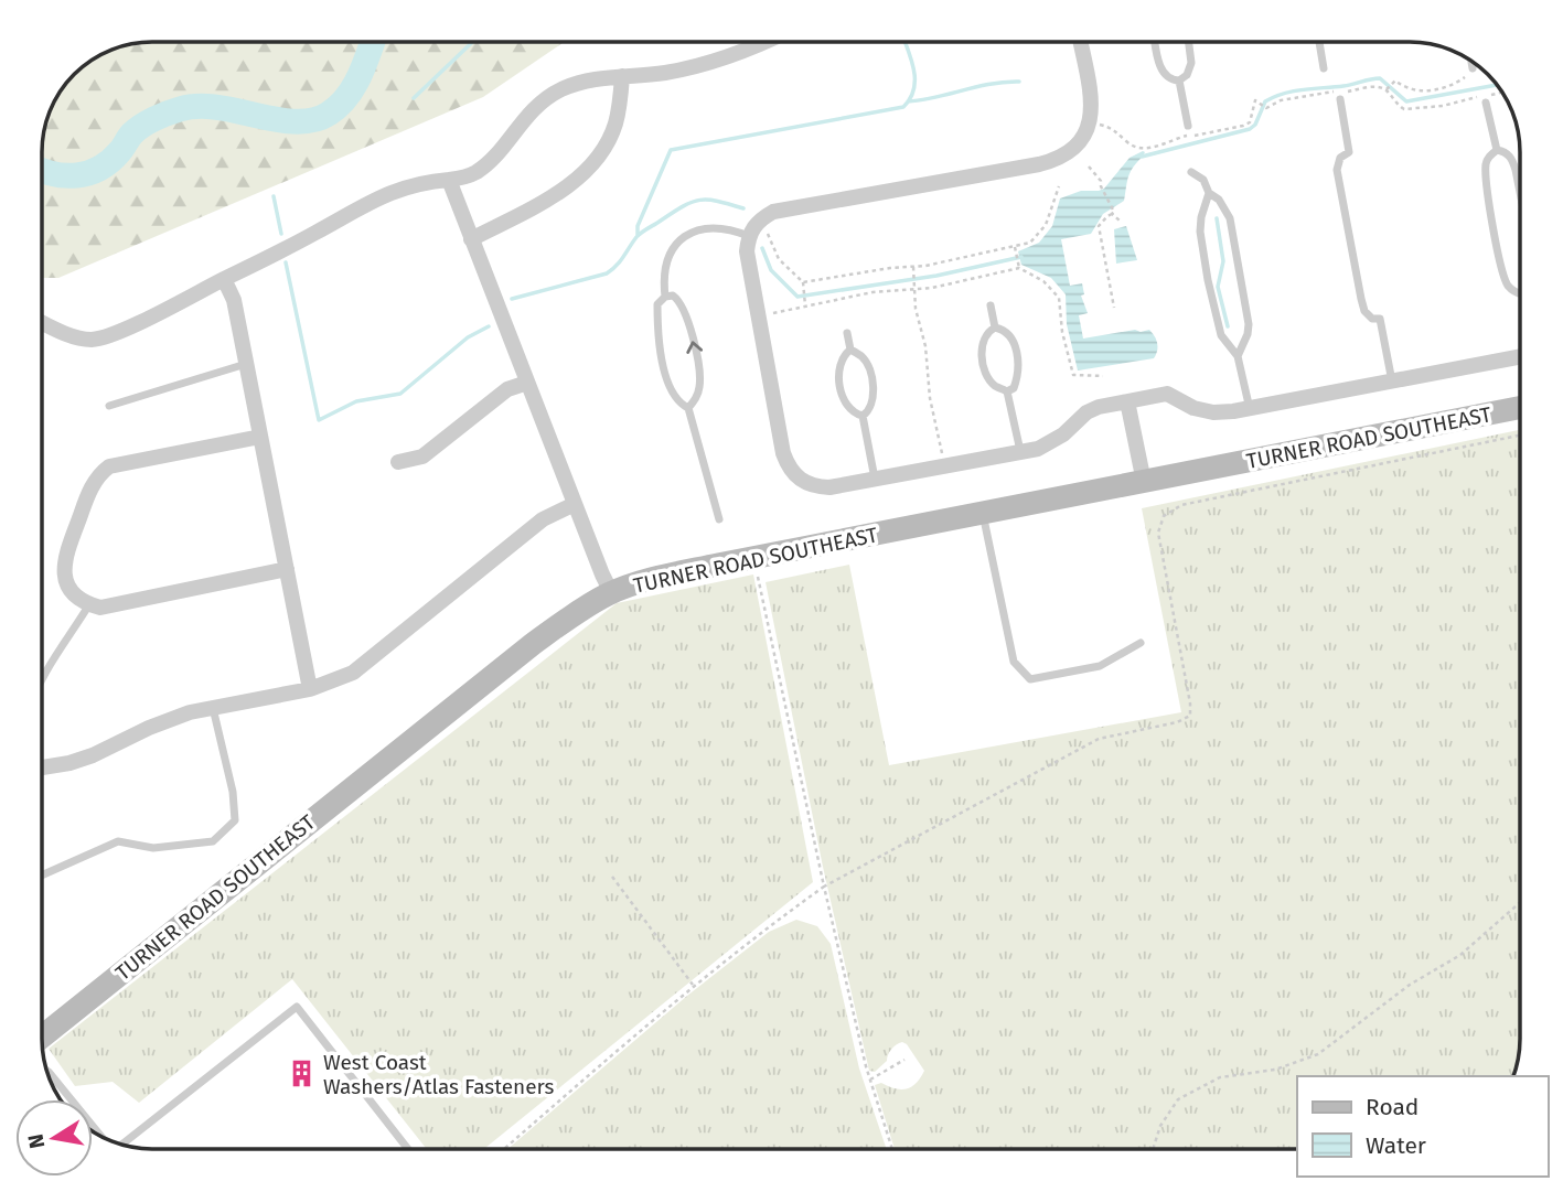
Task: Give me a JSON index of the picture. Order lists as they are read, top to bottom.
{
  "streets": {
    "main road": ["TURNER ROAD SOUTHEAST"]
  },
  "places": {
    "building": ["West Coast Washers/Atlas Fasteners"]
  },
  "legend": ["Road", "Water"],
  "north": "left"
}
